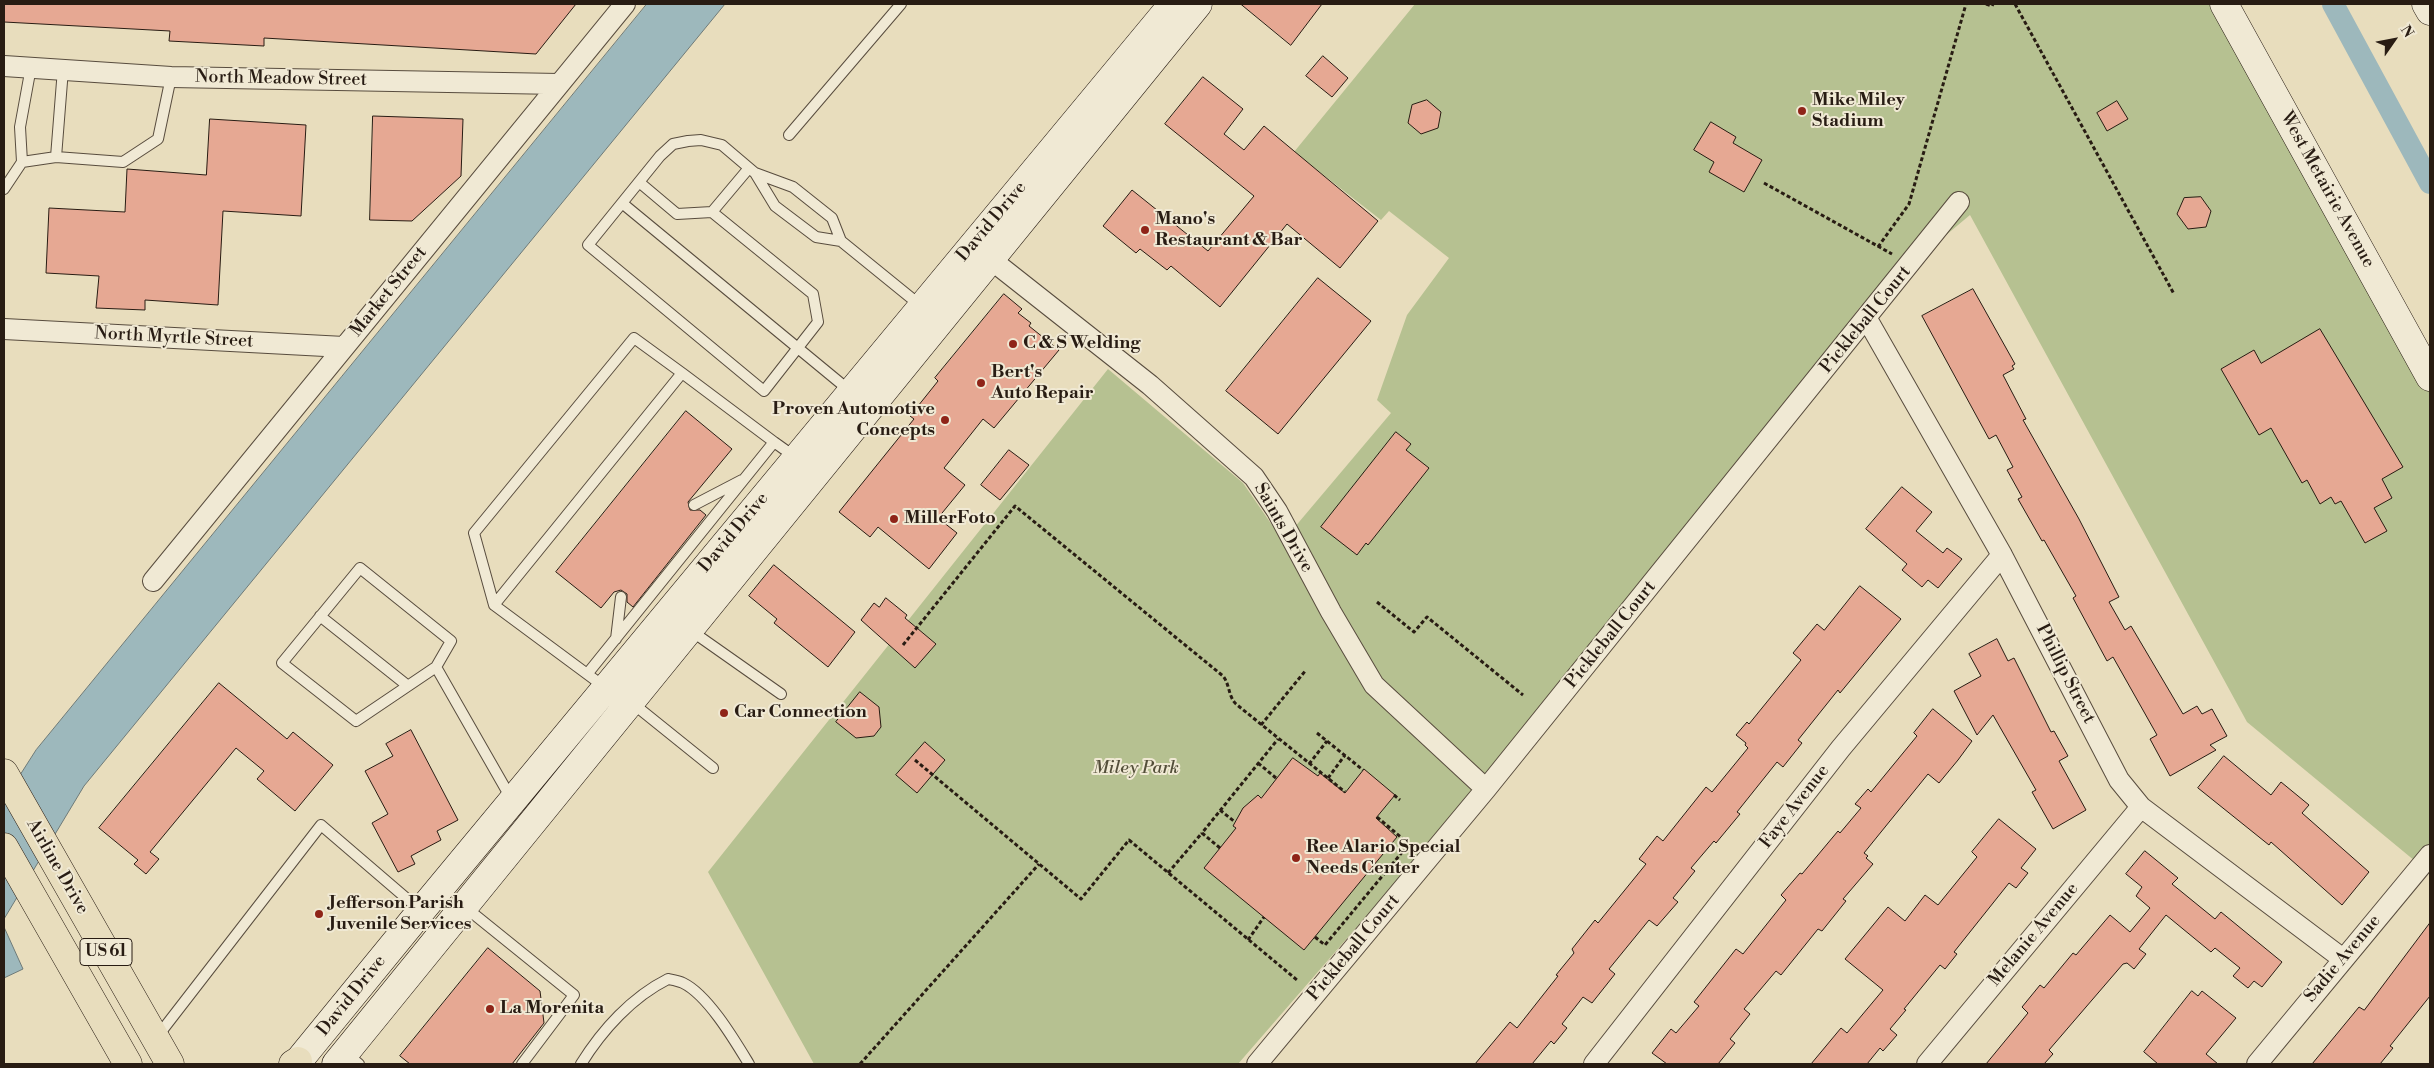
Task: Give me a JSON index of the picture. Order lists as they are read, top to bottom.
{
  "streets": {
    "highway": ["Airline Drive", "US 61"],
    "main road": ["West Metairie Avenue", "David Drive"],
    "street": [
      "North Meadow Street",
      "Market Street",
      "Pickleball Court",
      "North Myrtle Street",
      "Saints Drive",
      "Phillip Street",
      "Faye Avenue",
      "Melanie Avenue",
      "Sadie Avenue"
    ]
  },
  "crossings": [
    ["North Meadow Street", "Market Street"],
    ["David Drive", "Saints Drive"],
    ["Market Street", "North Myrtle Street"],
    ["Pickleball Court", "Saints Drive"],
    ["Pickleball Court", "Phillip Street"],
    ["Phillip Street", "Faye Avenue"],
    ["Phillip Street", "Melanie Avenue"],
    ["Phillip Street", "Sadie Avenue"]
  ],
  "parks": ["Miley Park"],
  "places": [
    "Mike Miley Stadium",
    "Mano's Restaurant & Bar",
    "C & S Welding",
    "Bert's Auto Repair",
    "Proven Automotive Concepts",
    "MillerFoto",
    "Car Connection",
    "Ree Alario Special Needs Center",
    "Jefferson Parish Juvenile Services",
    "La Morenita"
  ],
  "north": "top right"
}
